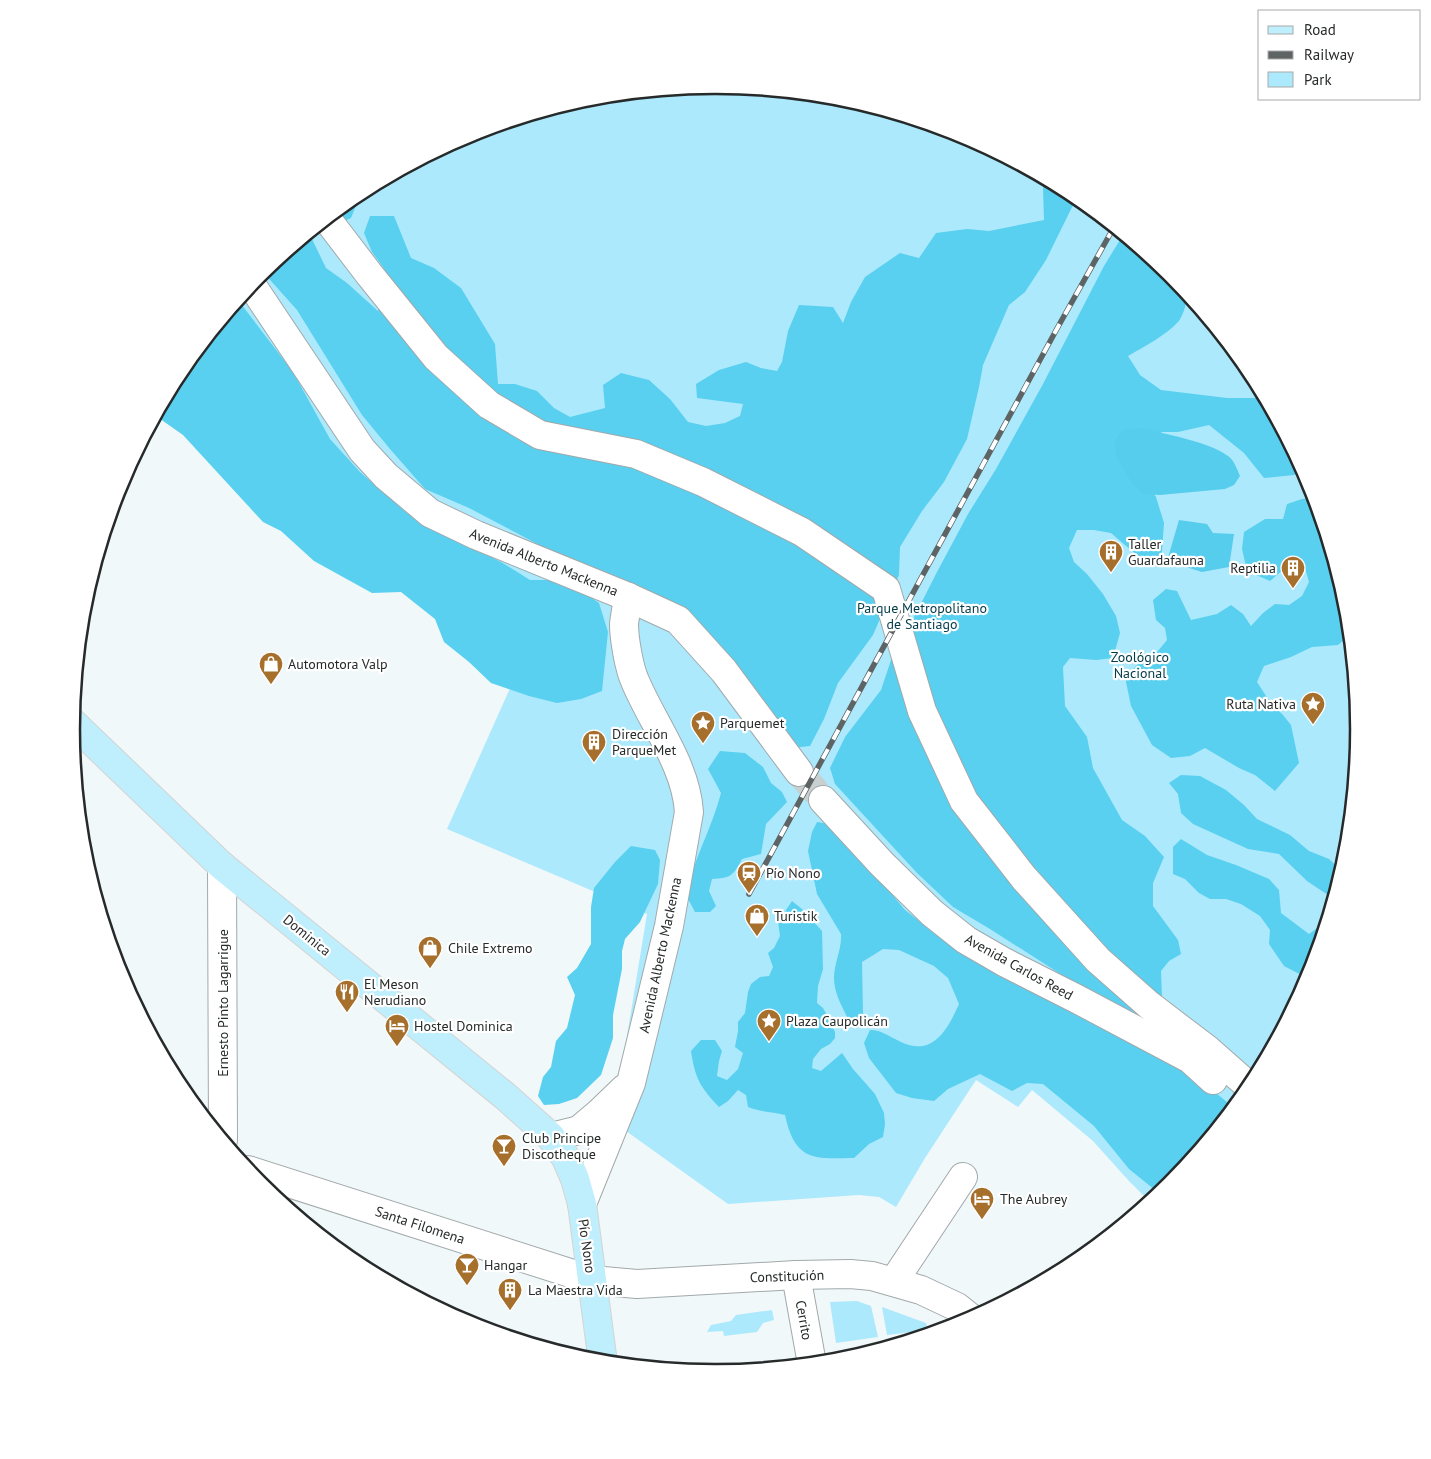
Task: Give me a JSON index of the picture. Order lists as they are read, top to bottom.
{
  "streets": {
    "main road": ["Dominica", "Pío Nono"],
    "street": [
      "Avenida Alberto Mackenna",
      "Avenida Carlos Reed",
      "Ernesto Pinto Lagarrigue",
      "Santa Filomena",
      "Constitución",
      "Cerrito"
    ]
  },
  "crossings": [
    ["Avenida Alberto Mackenna", "Pío Nono"],
    ["Dominica", "Ernesto Pinto Lagarrigue"],
    ["Dominica", "Pío Nono"],
    ["Santa Filomena", "Pío Nono"],
    ["Santa Filomena", "Constitución"],
    ["Pío Nono", "Constitución"],
    ["Constitución", "Cerrito"]
  ],
  "parks": ["Parque Metropolitano de Santiago", "Zoológico Nacional"],
  "places": {
    "building": [
      "Taller Guardafauna",
      "Reptilia",
      "Dirección ParqueMet",
      "La Maestra Vida"
    ],
    "shop": ["Automotora Valp", "Turistik", "Chile Extremo"],
    "place": ["Ruta Nativa", "Parquemet", "Plaza Caupolicán"],
    "station": ["Pío Nono"],
    "restaurant": ["El Meson Nerudiano"],
    "hotel": ["Hostel Dominica", "The Aubrey"],
    "bar": ["Club Principe Discotheque", "Hangar"]
  },
  "legend": ["Road", "Railway", "Park"]
}
